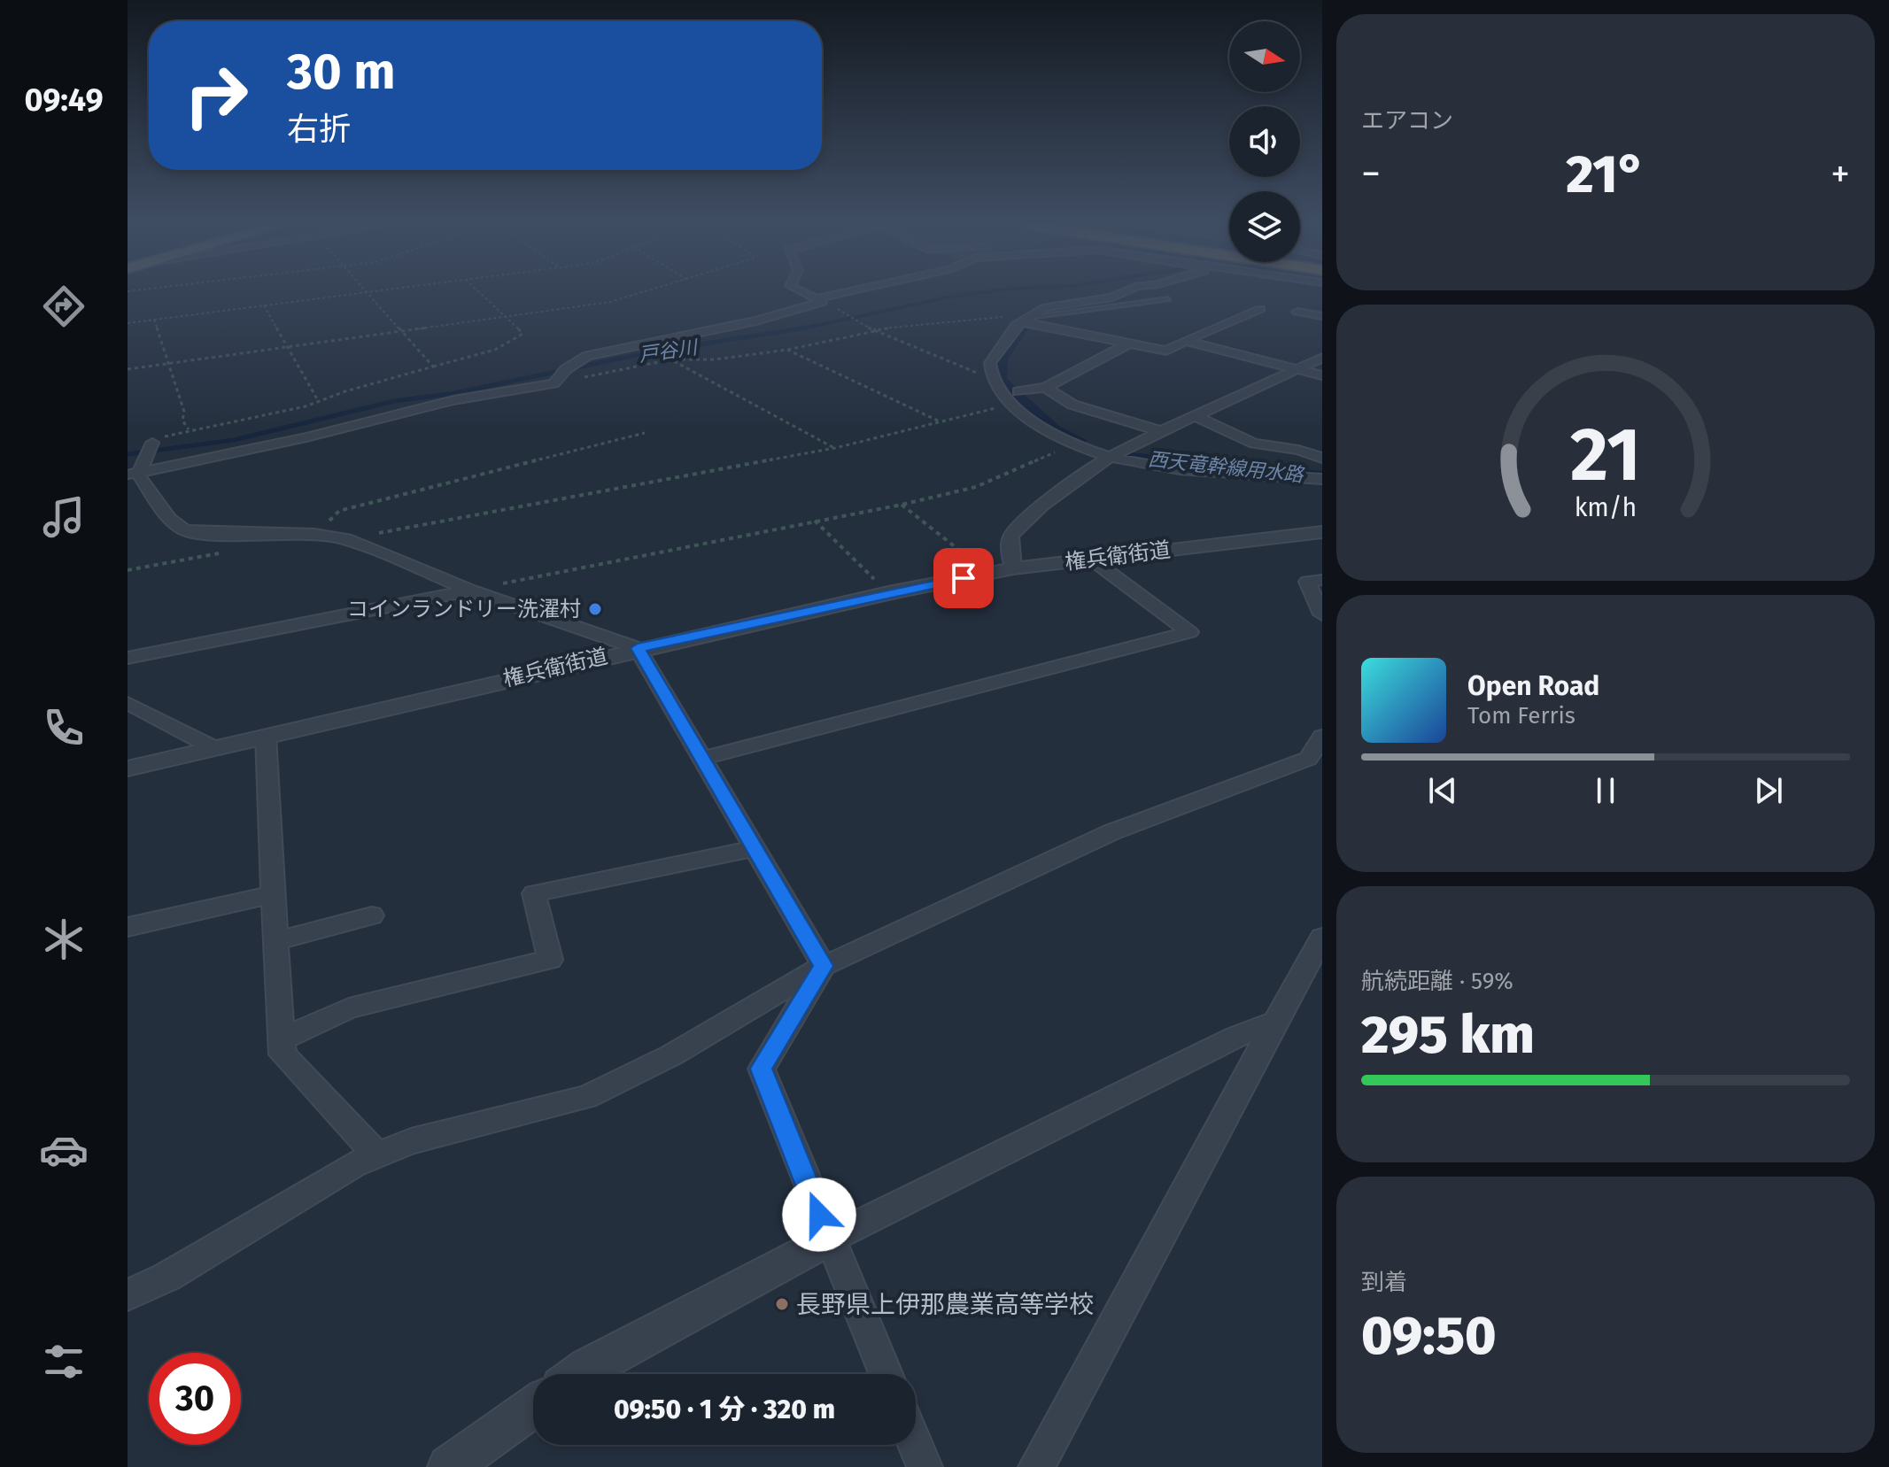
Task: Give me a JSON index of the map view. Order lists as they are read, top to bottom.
{
  "streets": {
    "street": ["権兵衛街道"]
  },
  "water": ["戸谷川", "西天竜幹線用水路"],
  "places": ["コインランドリー洗濯村", "長野県上伊那農業高等学校"],
  "north": "right",
  "page": {
    "tabs": "09:49",
    "tile": [
      "エアコン",
      ["航続距離 · 59%", "295 km"],
      ["到着", "09:50"]
    ],
    "turn": ["30 m", "右折"],
    "heat": ["−", "21°", "+"],
    "song": ["Open Road", "Tom Ferris"],
    "limit": "30",
    "trip": "09:50 · 1 分 · 320 m",
    "gauge": ["21", "km/h"]
  }
}
